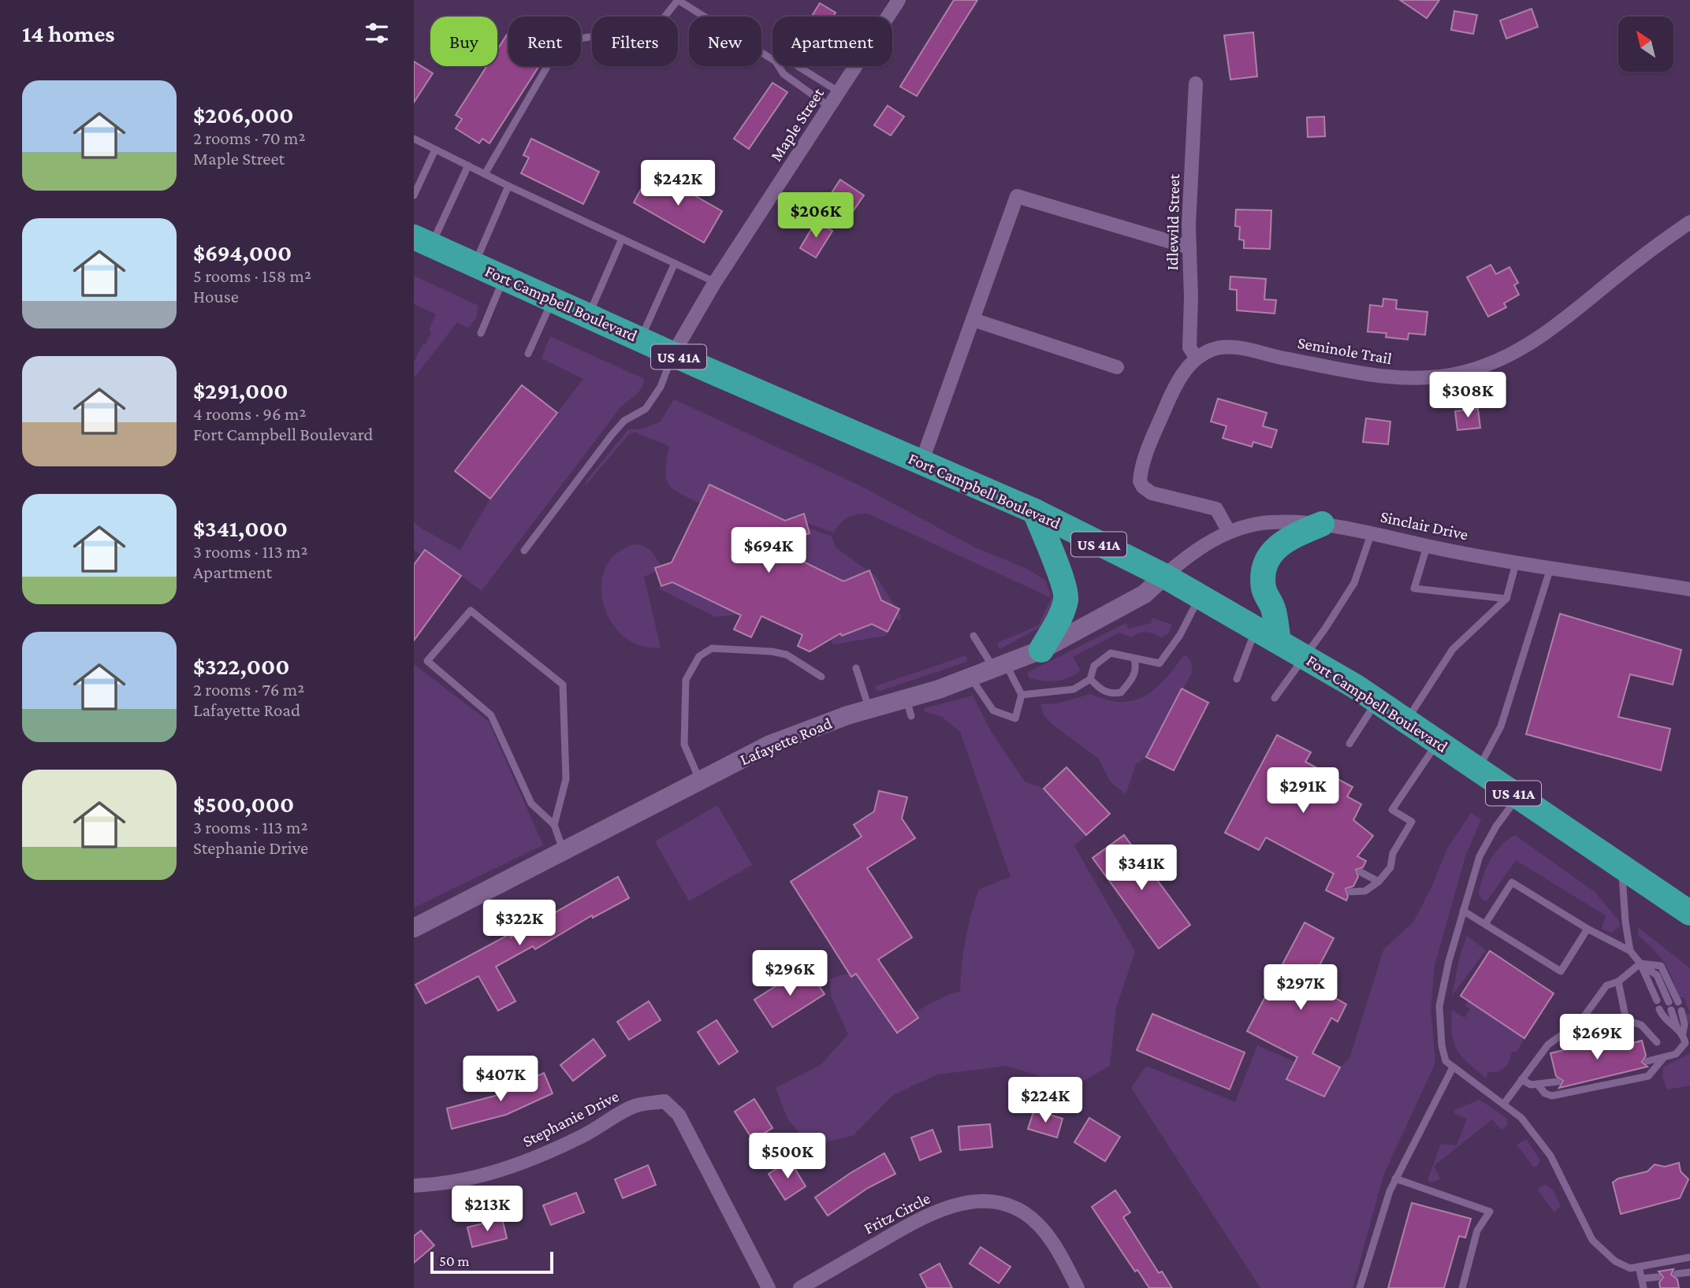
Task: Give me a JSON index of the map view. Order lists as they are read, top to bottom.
{
  "streets": {
    "highway": ["Fort Campbell Boulevard", "US 41A"],
    "main road": ["Lafayette Road"],
    "street": [
      "Maple Street",
      "Idlewild Street",
      "Seminole Trail",
      "Sinclair Drive",
      "Stephanie Drive",
      "Fritz Circle"
    ]
  },
  "crossings": [
    ["Maple Street", "Fort Campbell Boulevard"],
    ["Idlewild Street", "Seminole Trail"],
    ["Fort Campbell Boulevard", "Sinclair Drive"],
    ["Fort Campbell Boulevard", "Lafayette Road"],
    ["Seminole Trail", "Sinclair Drive"],
    ["Sinclair Drive", "Lafayette Road"]
  ],
  "scale_bar": "50 m",
  "north": "top left",
  "page": {
    "heading": "14 homes",
    "chip": [
      "Buy",
      "Rent",
      "Filters",
      "New",
      "Apartment"
    ],
    "list": [
      {
        "name": "$206,000",
        "note": "2 rooms · 70 m² · Maple Street"
      },
      {
        "name": "$694,000",
        "note": "5 rooms · 158 m² · House"
      },
      {
        "name": "$291,000",
        "note": "4 rooms · 96 m² · Fort Campbell Boulevard"
      },
      {
        "name": "$341,000",
        "note": "3 rooms · 113 m² · Apartment"
      },
      {
        "name": "$322,000",
        "note": "2 rooms · 76 m² · Lafayette Road"
      },
      {
        "name": "$500,000",
        "note": "3 rooms · 113 m² · Stephanie Drive"
      }
    ],
    "price": [
      "$242K",
      "$206K",
      "$308K",
      "$694K",
      "$291K",
      "$341K",
      "$322K",
      "$296K",
      "$297K",
      "$269K",
      "$407K",
      "$224K",
      "$500K",
      "$213K"
    ],
    "scale": "50 m"
  }
}
